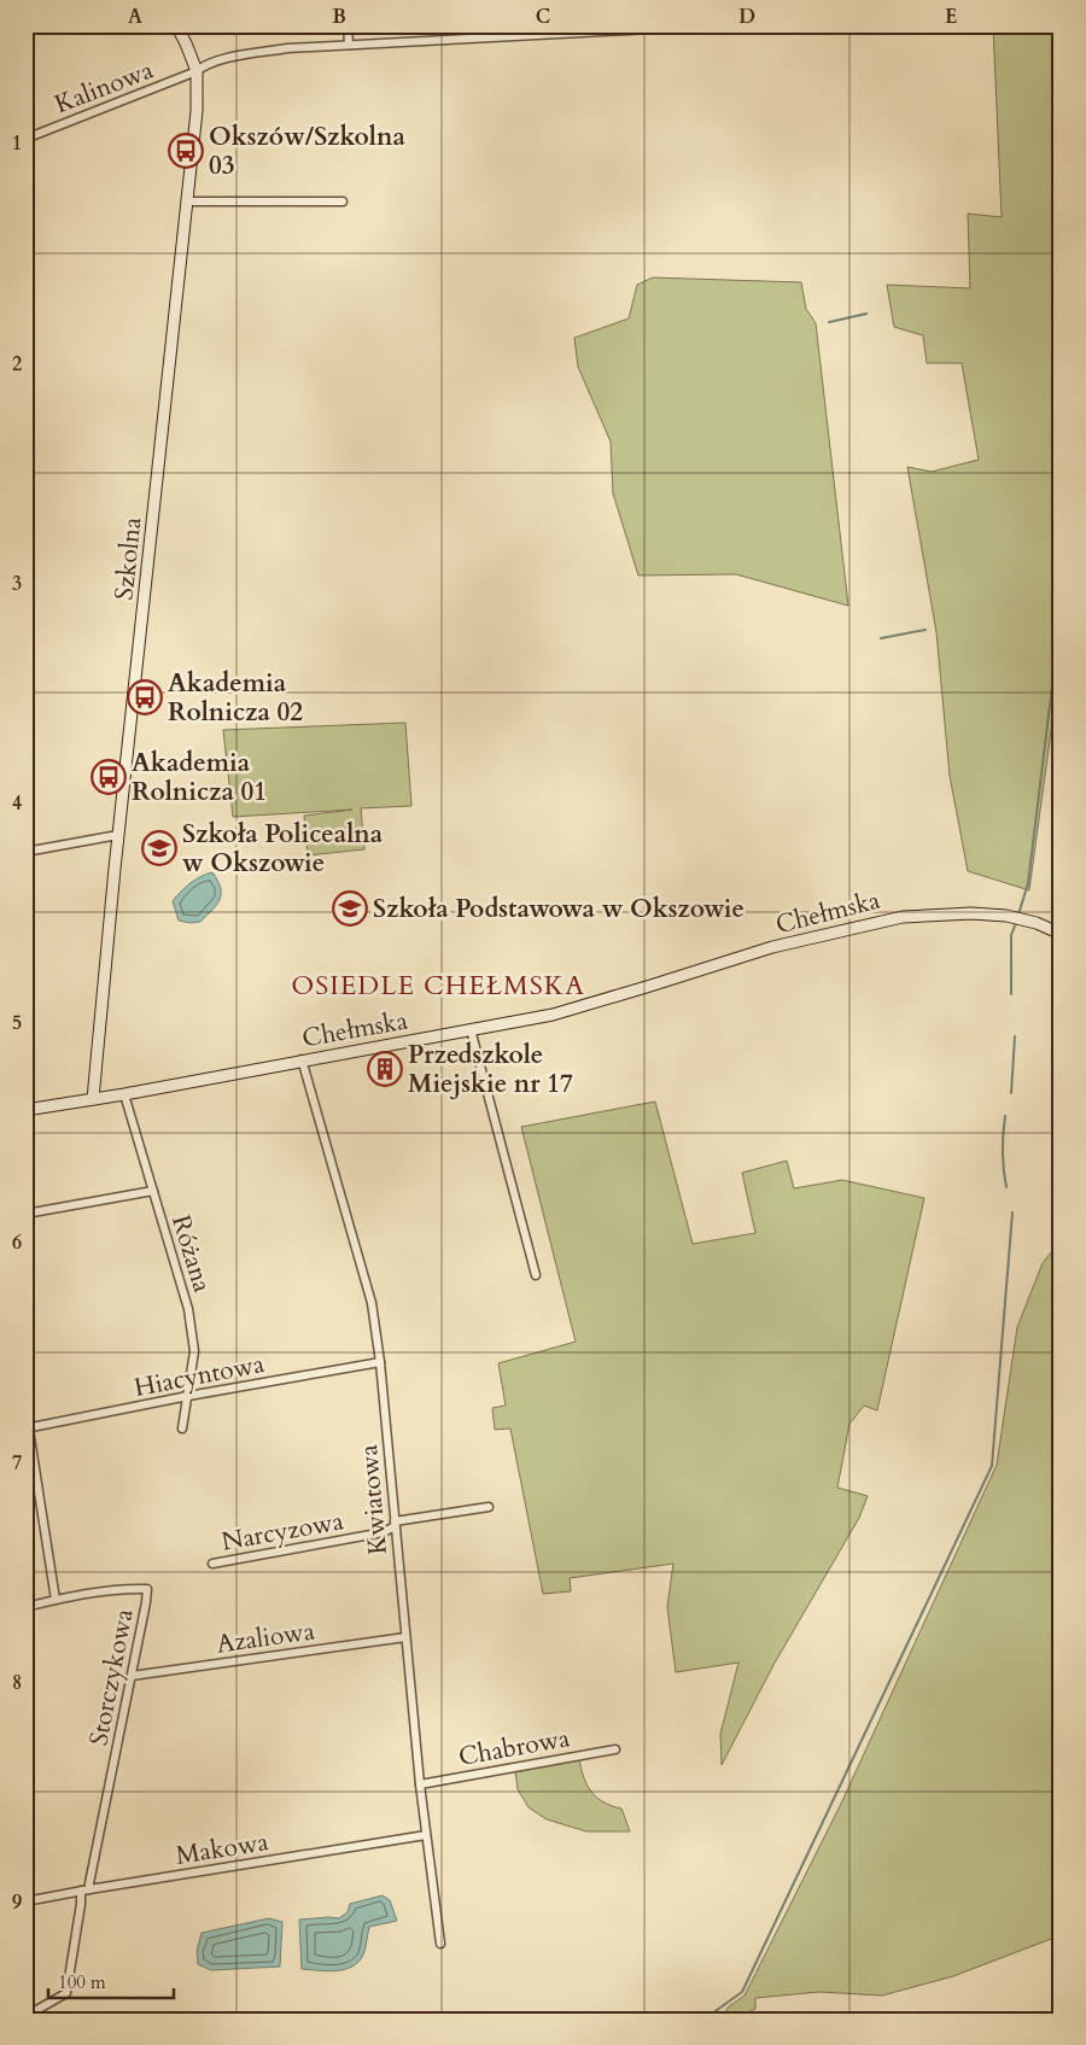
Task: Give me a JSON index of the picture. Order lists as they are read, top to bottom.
{
  "streets": {
    "street": [
      "Kalinowa",
      "Szkolna",
      "Chełmska",
      "Różana",
      "Hiacyntowa",
      "Kwiatowa",
      "Narcyzowa",
      "Azaliowa",
      "Storczykowa",
      "Chabrowa",
      "Makowa"
    ]
  },
  "crossings": [
    ["Kalinowa", "Szkolna"],
    ["Szkolna", "Chełmska"],
    ["Chełmska", "Różana"],
    ["Chełmska", "Kwiatowa"],
    ["Różana", "Hiacyntowa"],
    ["Hiacyntowa", "Kwiatowa"],
    ["Kwiatowa", "Narcyzowa"],
    ["Kwiatowa", "Azaliowa"],
    ["Kwiatowa", "Chabrowa"],
    ["Kwiatowa", "Makowa"],
    ["Azaliowa", "Storczykowa"],
    ["Storczykowa", "Makowa"]
  ],
  "districts": ["OSIEDLE CHEŁMSKA"],
  "places": {
    "bus stop": ["Okszów/Szkolna 03", "Akademia Rolnicza 02", "Akademia Rolnicza 01"],
    "school or university": ["Szkoła Policealna w Okszowie", "Szkoła Podstawowa w Okszowie"],
    "building": ["Przedszkole Miejskie nr 17"]
  },
  "scale_bar": "100 m",
  "grid": {
    "columns": [
      "A",
      "B",
      "C",
      "D",
      "E"
    ],
    "rows": [
      "1",
      "2",
      "3",
      "4",
      "5",
      "6",
      "7",
      "8",
      "9"
    ]
  }
}
